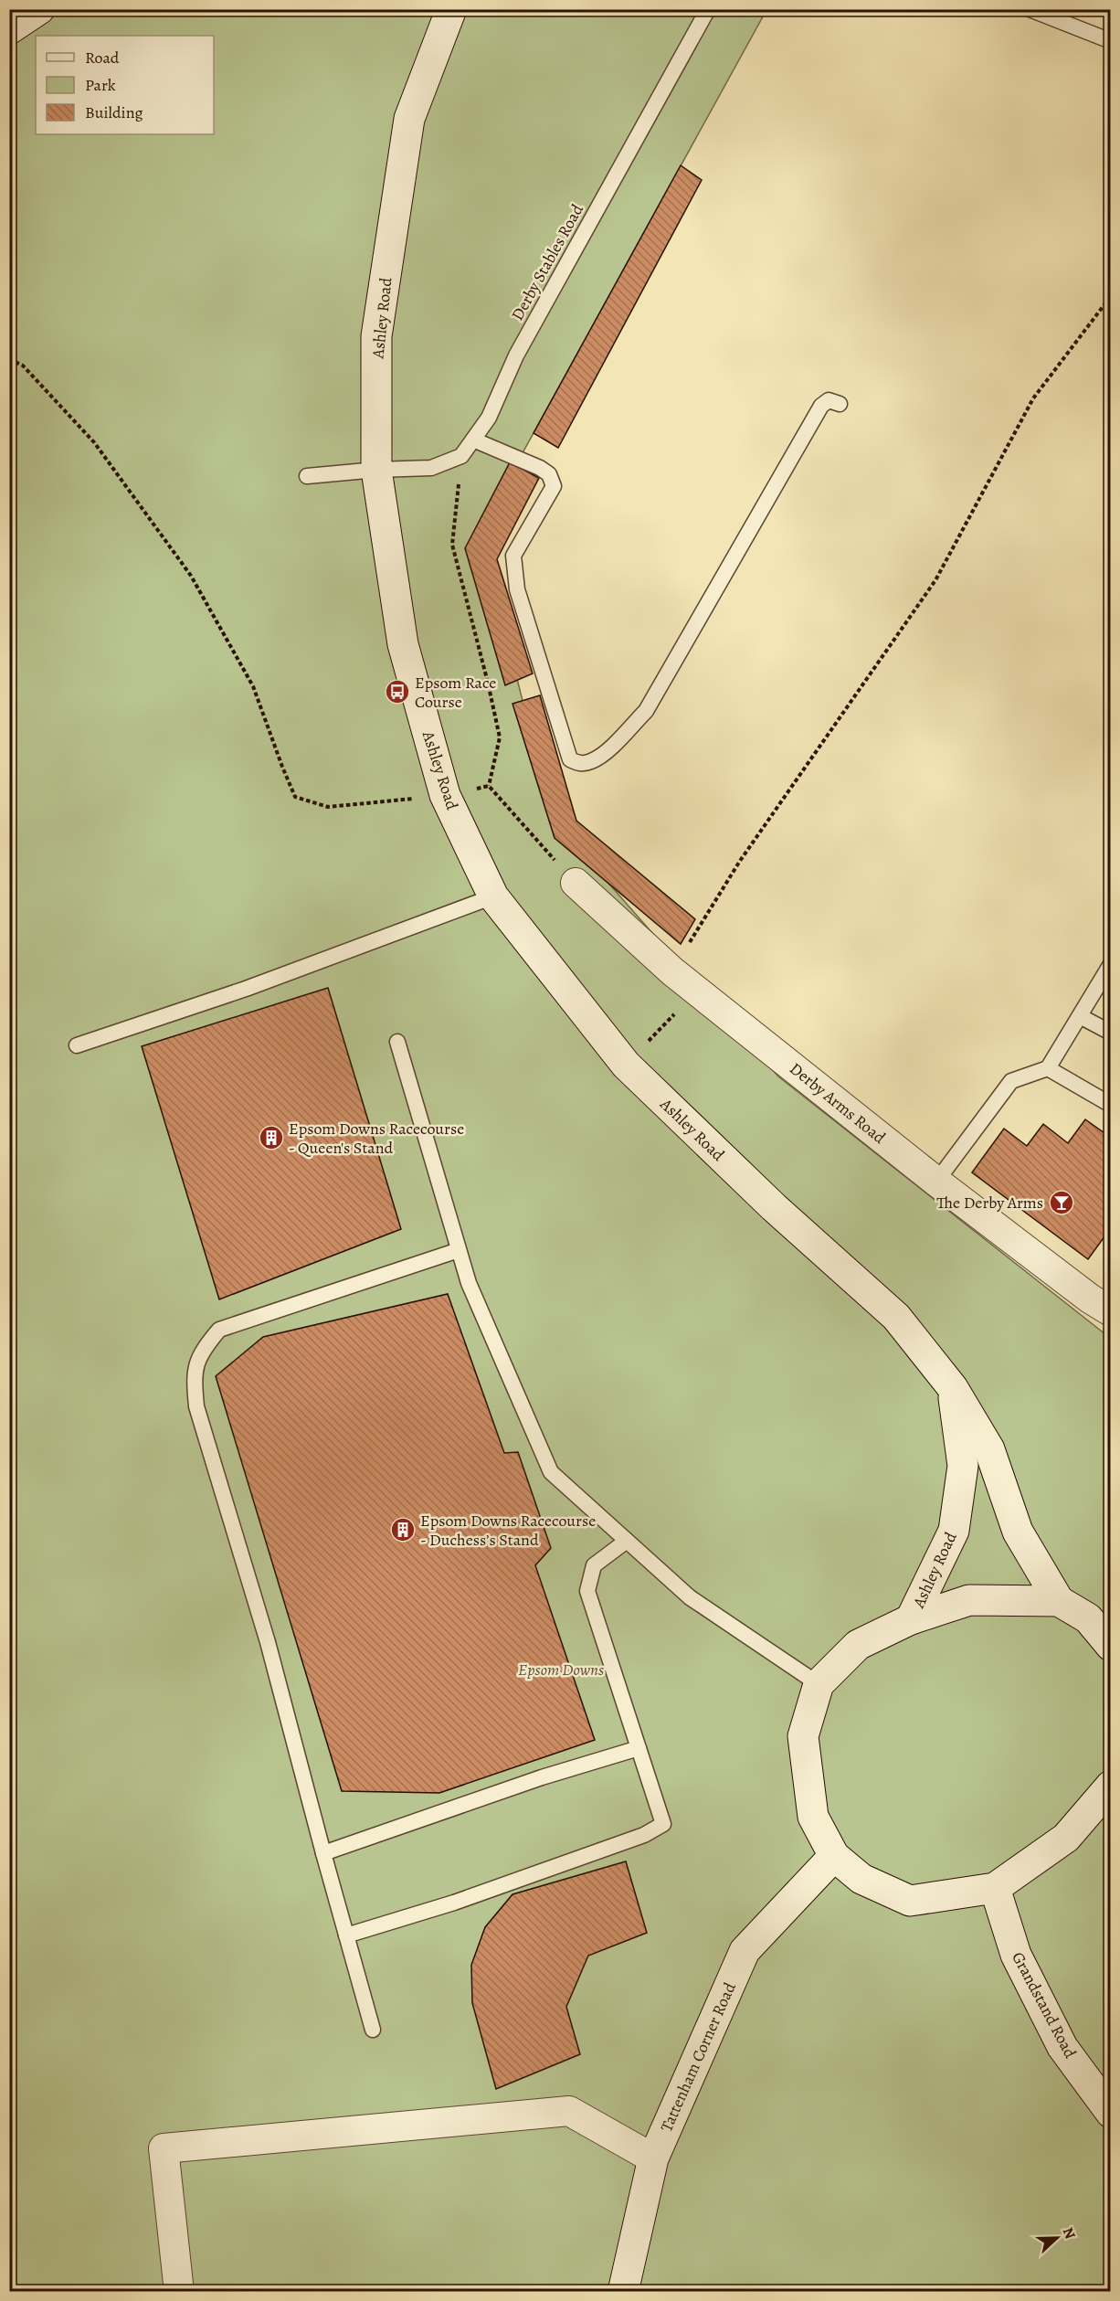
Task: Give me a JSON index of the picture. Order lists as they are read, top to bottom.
{
  "streets": {
    "main road": ["Ashley Road", "Grandstand Road", "Tattenham Corner Road"],
    "street": ["Derby Arms Road"],
    "lane": ["Derby Stables Road"]
  },
  "parks": ["Epsom Downs"],
  "places": {
    "bus stop": ["Epsom Race Course"],
    "building": ["Epsom Downs Racecourse - Queen's Stand", "Epsom Downs Racecourse - Duchess’s Stand"],
    "bar": ["The Derby Arms"]
  },
  "legend": ["Road", "Park", "Building"],
  "north": "right"
}
